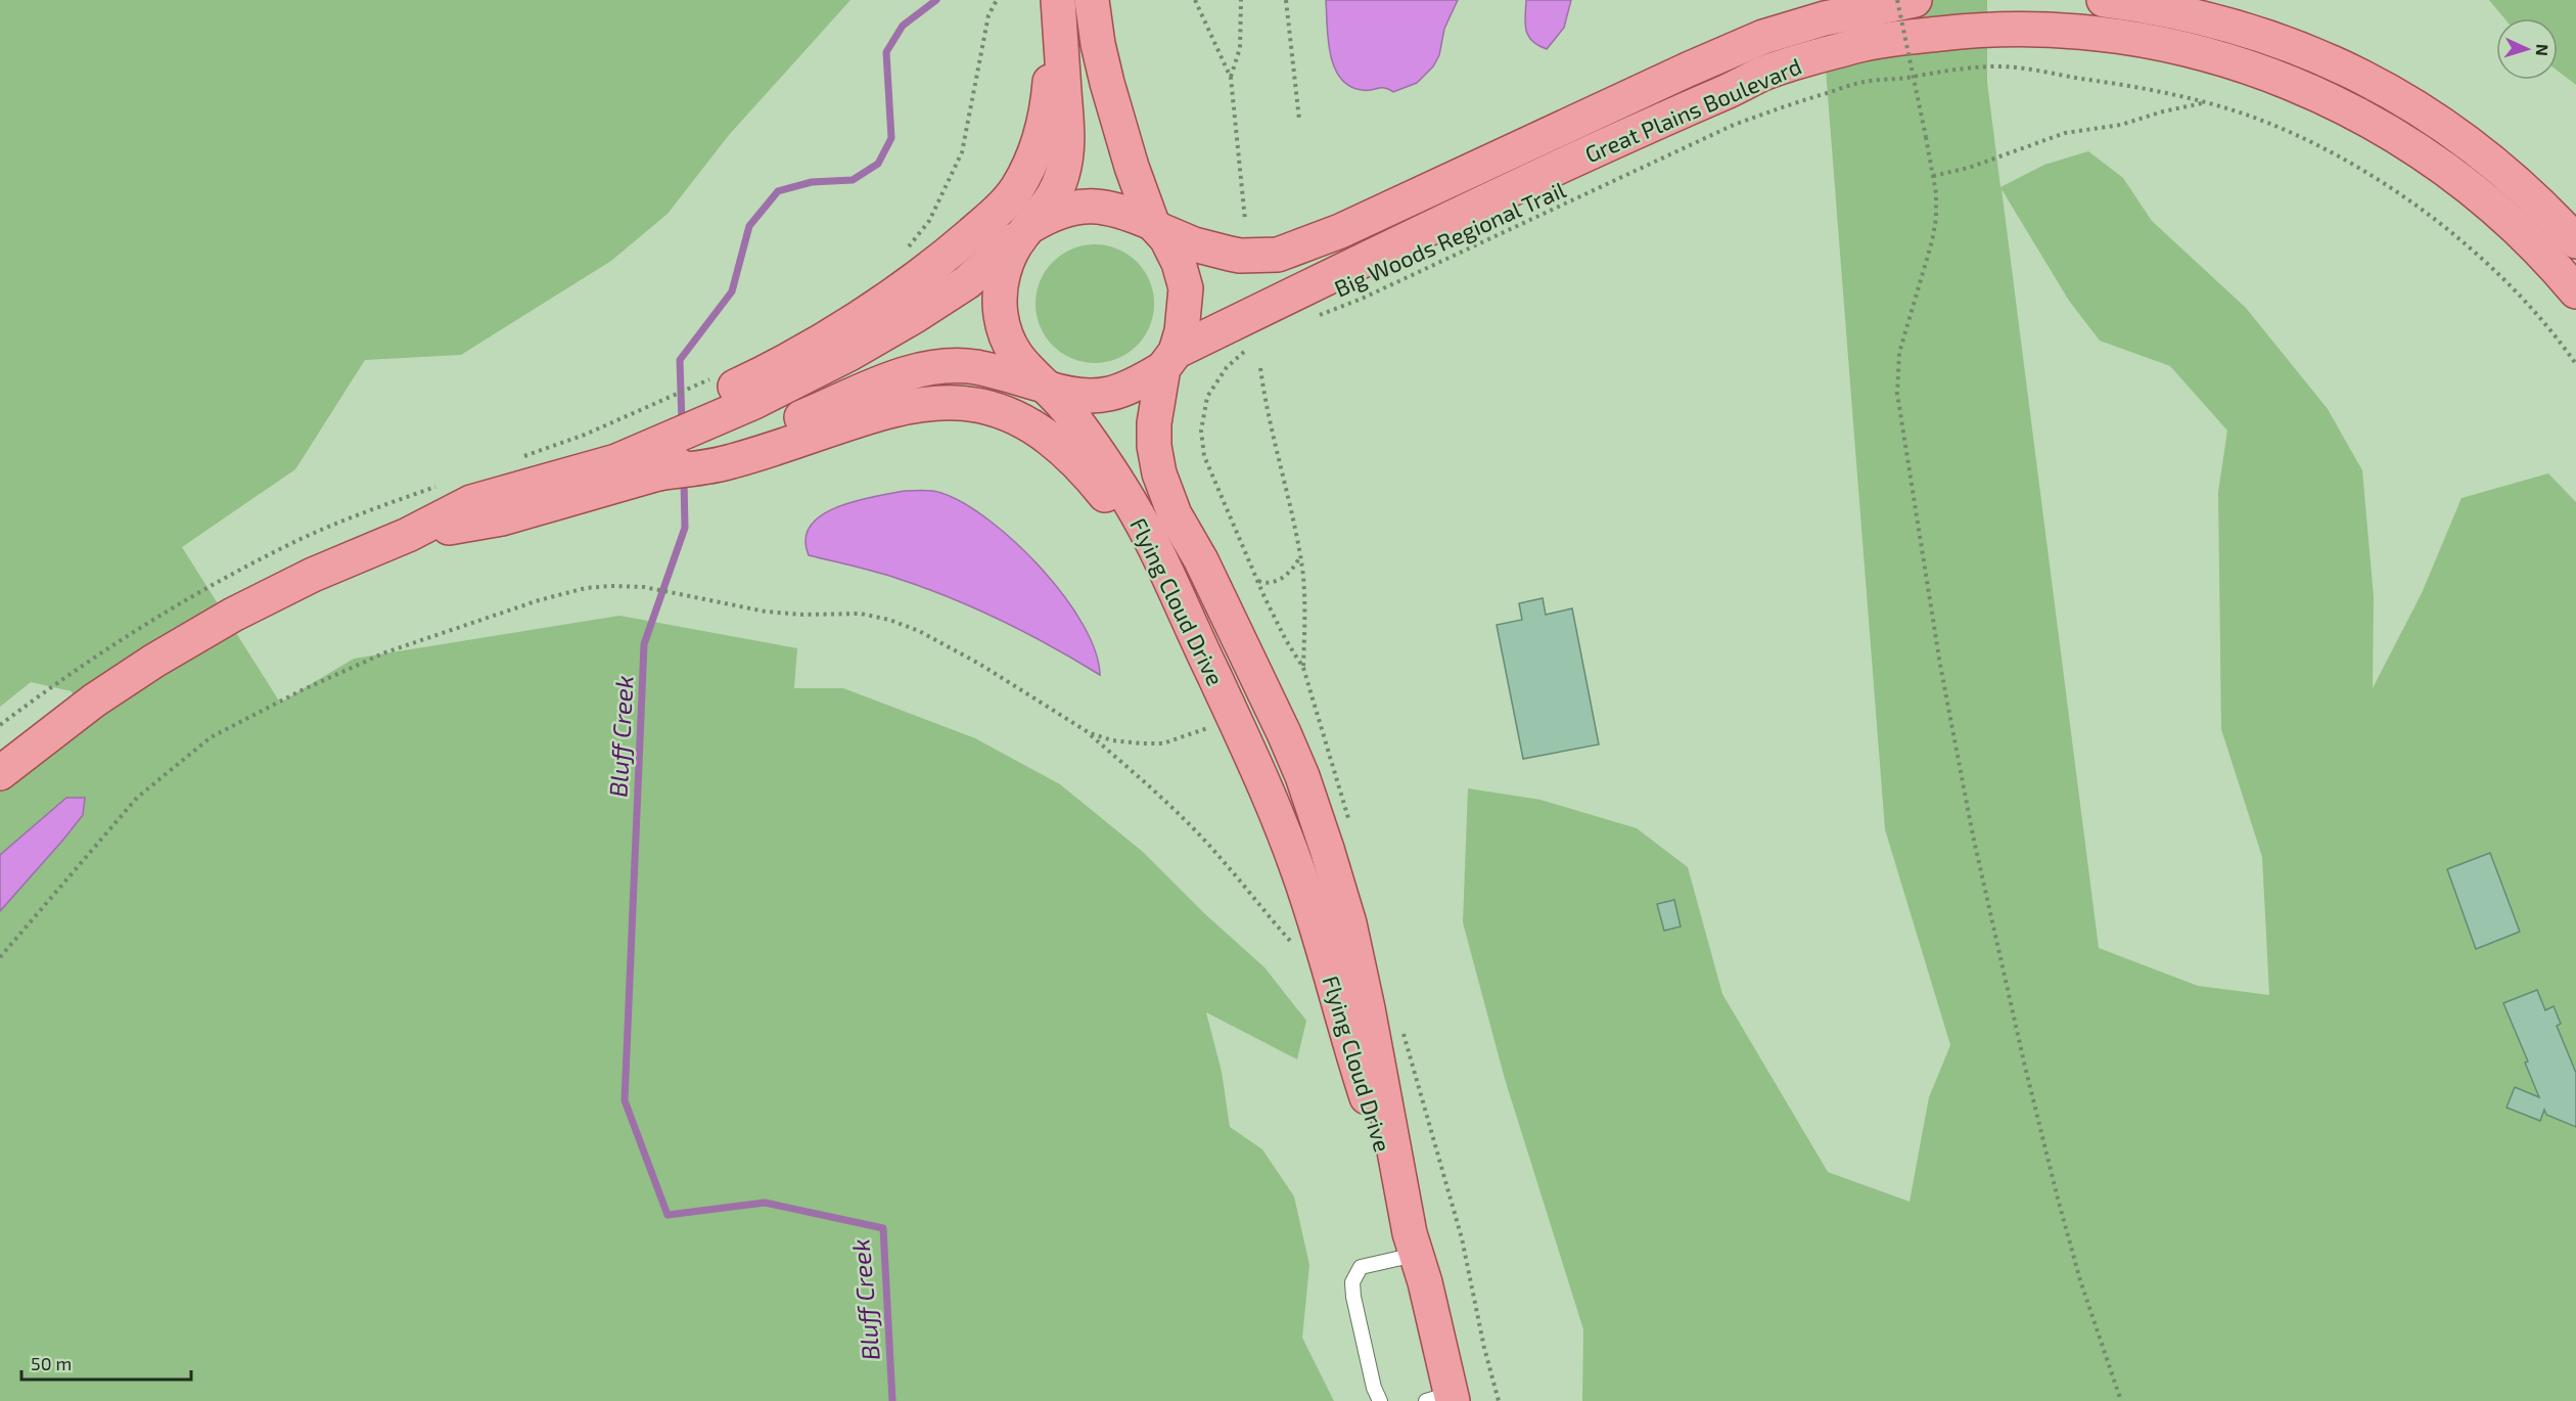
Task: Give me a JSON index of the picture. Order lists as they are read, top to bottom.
{
  "streets": {
    "main road": ["Great Plains Boulevard", "Flying Cloud Drive"],
    "path": ["Big Woods Regional Trail"]
  },
  "crossings": [
    ["Great Plains Boulevard", "Flying Cloud Drive"]
  ],
  "water": ["Bluff Creek"],
  "scale_bar": "50 m",
  "north": "right"
}
